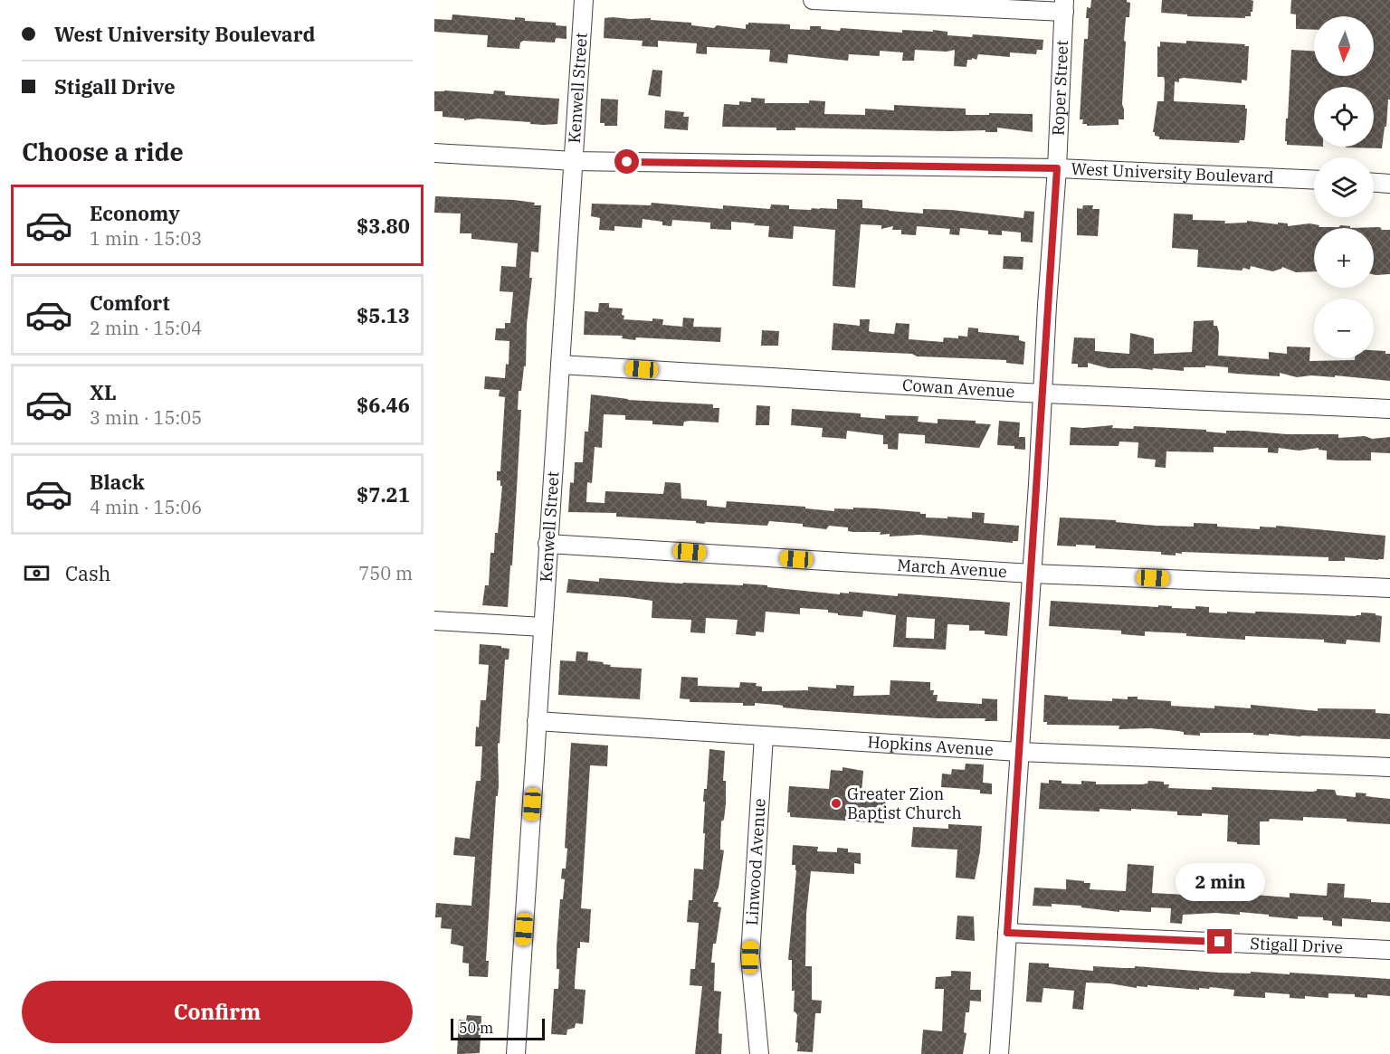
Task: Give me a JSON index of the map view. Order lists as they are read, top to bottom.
{
  "streets": {
    "street": [
      "Kenwell Street",
      "Roper Street",
      "West University Boulevard",
      "Cowan Avenue",
      "March Avenue",
      "Hopkins Avenue",
      "Linwood Avenue",
      "Stigall Drive"
    ]
  },
  "crossings": [
    ["Kenwell Street", "West University Boulevard"],
    ["Kenwell Street", "Cowan Avenue"],
    ["Kenwell Street", "March Avenue"],
    ["Kenwell Street", "Hopkins Avenue"],
    ["Roper Street", "West University Boulevard"],
    ["Roper Street", "Cowan Avenue"],
    ["Roper Street", "March Avenue"],
    ["Roper Street", "Hopkins Avenue"],
    ["Roper Street", "Stigall Drive"],
    ["Hopkins Avenue", "Linwood Avenue"]
  ],
  "places": ["Greater Zion Baptist Church"],
  "scale_bar": "50 m",
  "north": "bottom",
  "page": {
    "banner": ["West University Boulevard", "Stigall Drive"],
    "map_buttons": ["+", "−"],
    "heading": "Choose a ride",
    "list": [
      {
        "name": "Economy",
        "note": "1 min · 15:03",
        "value": "$3.80"
      },
      {
        "name": "Comfort",
        "note": "2 min · 15:04",
        "value": "$5.13"
      },
      {
        "name": "XL",
        "note": "3 min · 15:05",
        "value": "$6.46"
      },
      {
        "name": "Black",
        "note": "4 min · 15:06",
        "value": "$7.21"
      }
    ],
    "pay": ["Cash", "750 m"],
    "bubble": "2 min",
    "buttons": "Confirm",
    "scale": "50 m"
  }
}
